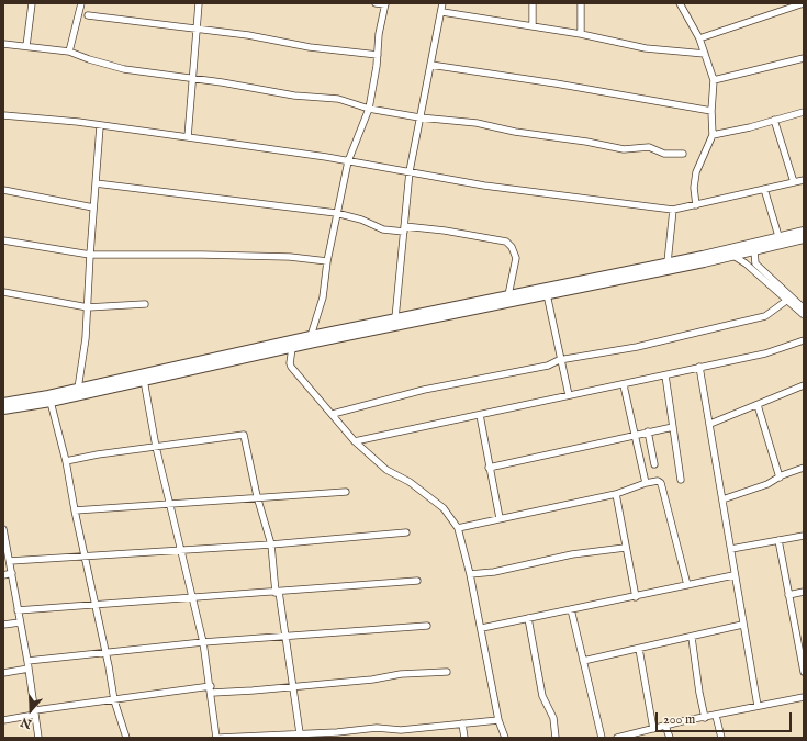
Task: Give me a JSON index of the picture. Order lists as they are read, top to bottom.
{
  "scale_bar": "200 m",
  "north": "bottom"
}
